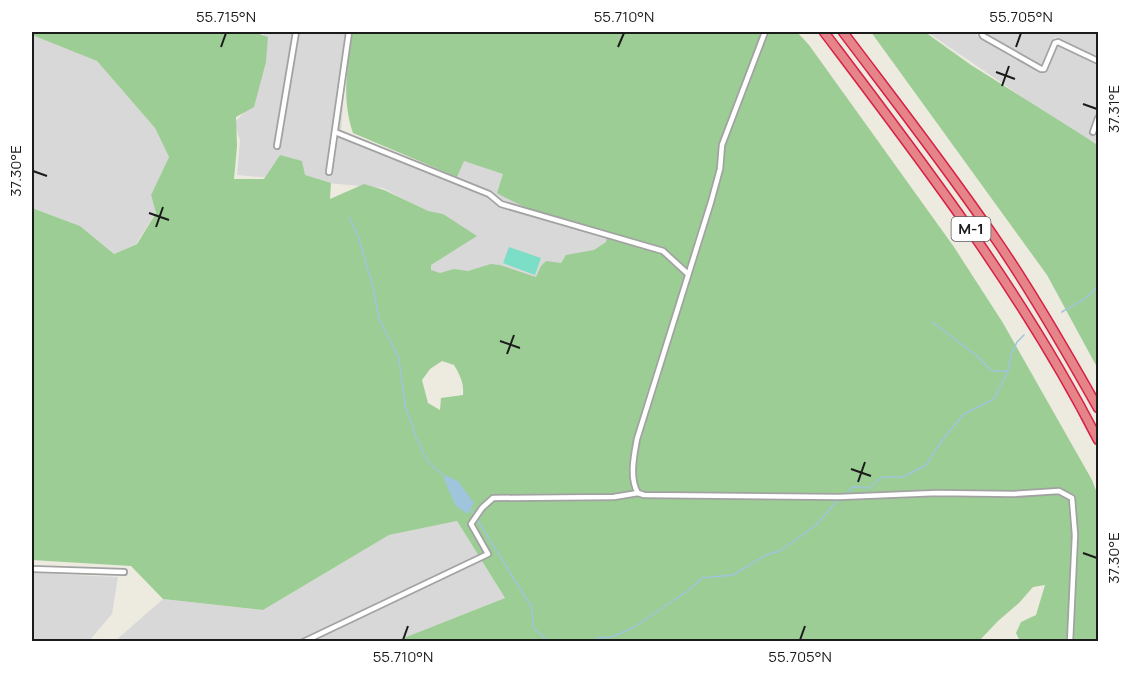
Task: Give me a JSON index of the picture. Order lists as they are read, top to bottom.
{
  "streets": {
    "highway": ["М-1"]
  },
  "coordinates": [
    "55.715°N",
    "55.710°N",
    "55.705°N",
    "37.31°E",
    "37.30°E"
  ]
}
